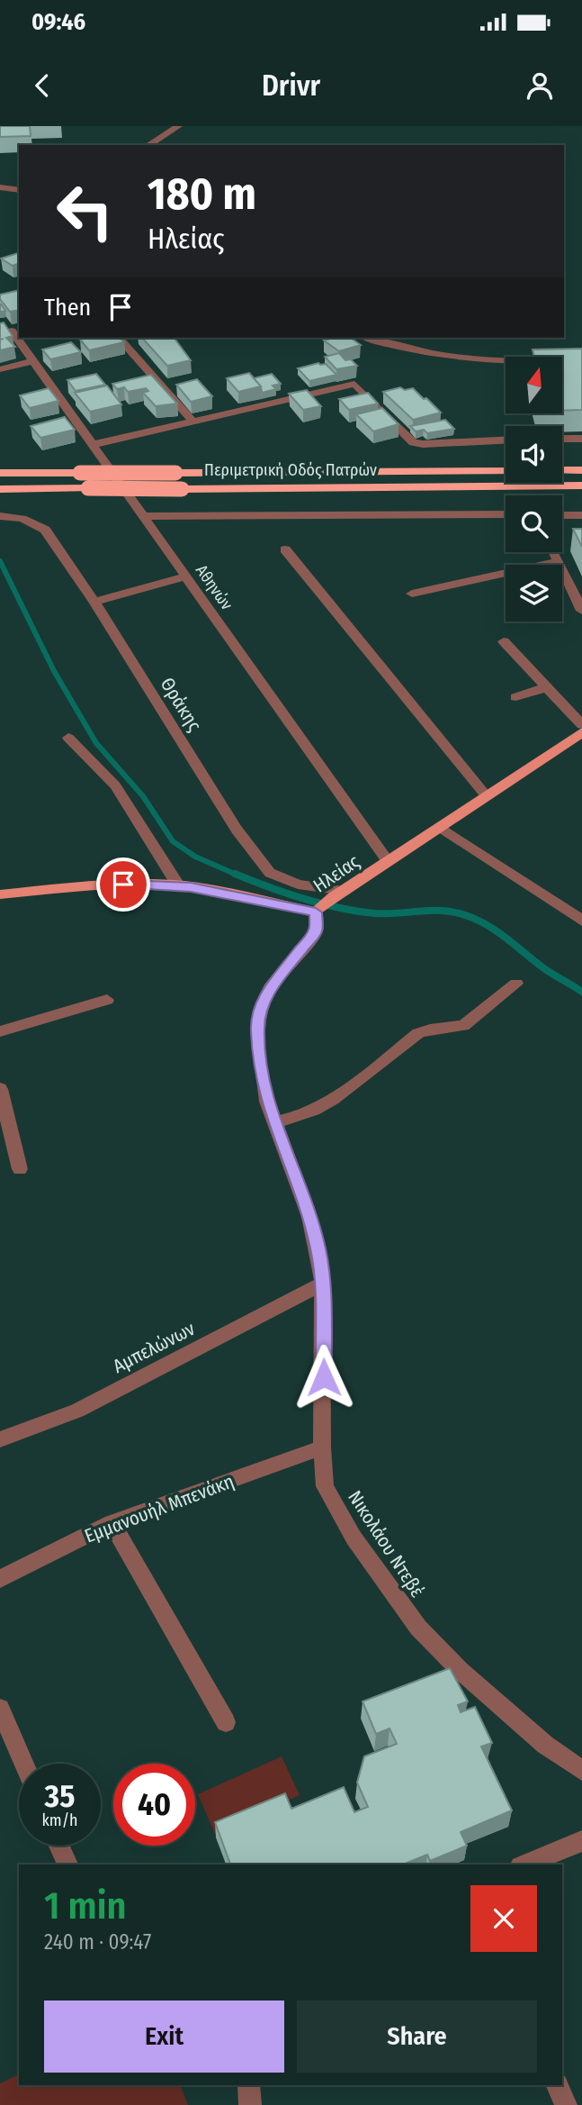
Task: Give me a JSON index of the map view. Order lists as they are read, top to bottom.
{
  "streets": {
    "highway": ["Περιμετρική Οδός Πατρών"],
    "main road": ["Ηλείας"],
    "street": [
      "Αθηνών",
      "Θράκης",
      "Αμπελώνων",
      "Εμμανουήλ Μπενάκη",
      "Νικολάου Ντεβέ"
    ]
  },
  "crossings": [
    ["Αθηνών", "Ηλείας"],
    ["Θράκης", "Ηλείας"],
    ["Ηλείας", "Νικολάου Ντεβέ"],
    ["Αμπελώνων", "Νικολάου Ντεβέ"],
    ["Εμμανουήλ Μπενάκη", "Νικολάου Ντεβέ"]
  ],
  "north": "top",
  "page": {
    "status": "09:46",
    "header": "Drivr",
    "turn": ["180 m", "Ηλείας"],
    "then": "Then",
    "speed": "35 km/h",
    "limit": "40",
    "heading": ["1 min", "240 m · 09:47"],
    "buttons": ["Exit", "Share"]
  }
}
